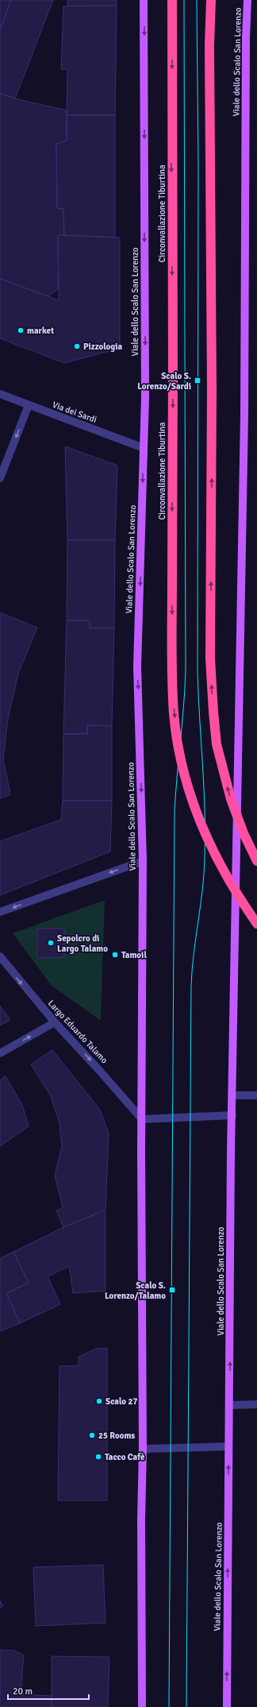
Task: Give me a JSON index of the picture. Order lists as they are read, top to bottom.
{
  "streets": {
    "highway": ["Circonvallazione Tiburtina"],
    "main road": ["Viale dello Scalo San Lorenzo"],
    "street": ["Via dei Sardi", "Largo Eduardo Talamo"]
  },
  "crossings": [
    ["Viale dello Scalo San Lorenzo", "Via dei Sardi"],
    ["Viale dello Scalo San Lorenzo", "Largo Eduardo Talamo"]
  ],
  "one_way": ["Largo Eduardo Talamo"],
  "places": {
    "other": [
      "market",
      "Pizzologia",
      "Sepolcro di Largo Talamo",
      "Tamoil",
      "Scalo 27",
      "25 Rooms",
      "Tacco Cafè"
    ],
    "transit": ["Scalo S. Lorenzo/Sardi", "Scalo S. Lorenzo/Talamo"]
  },
  "scale_bar": "20 m"
}
